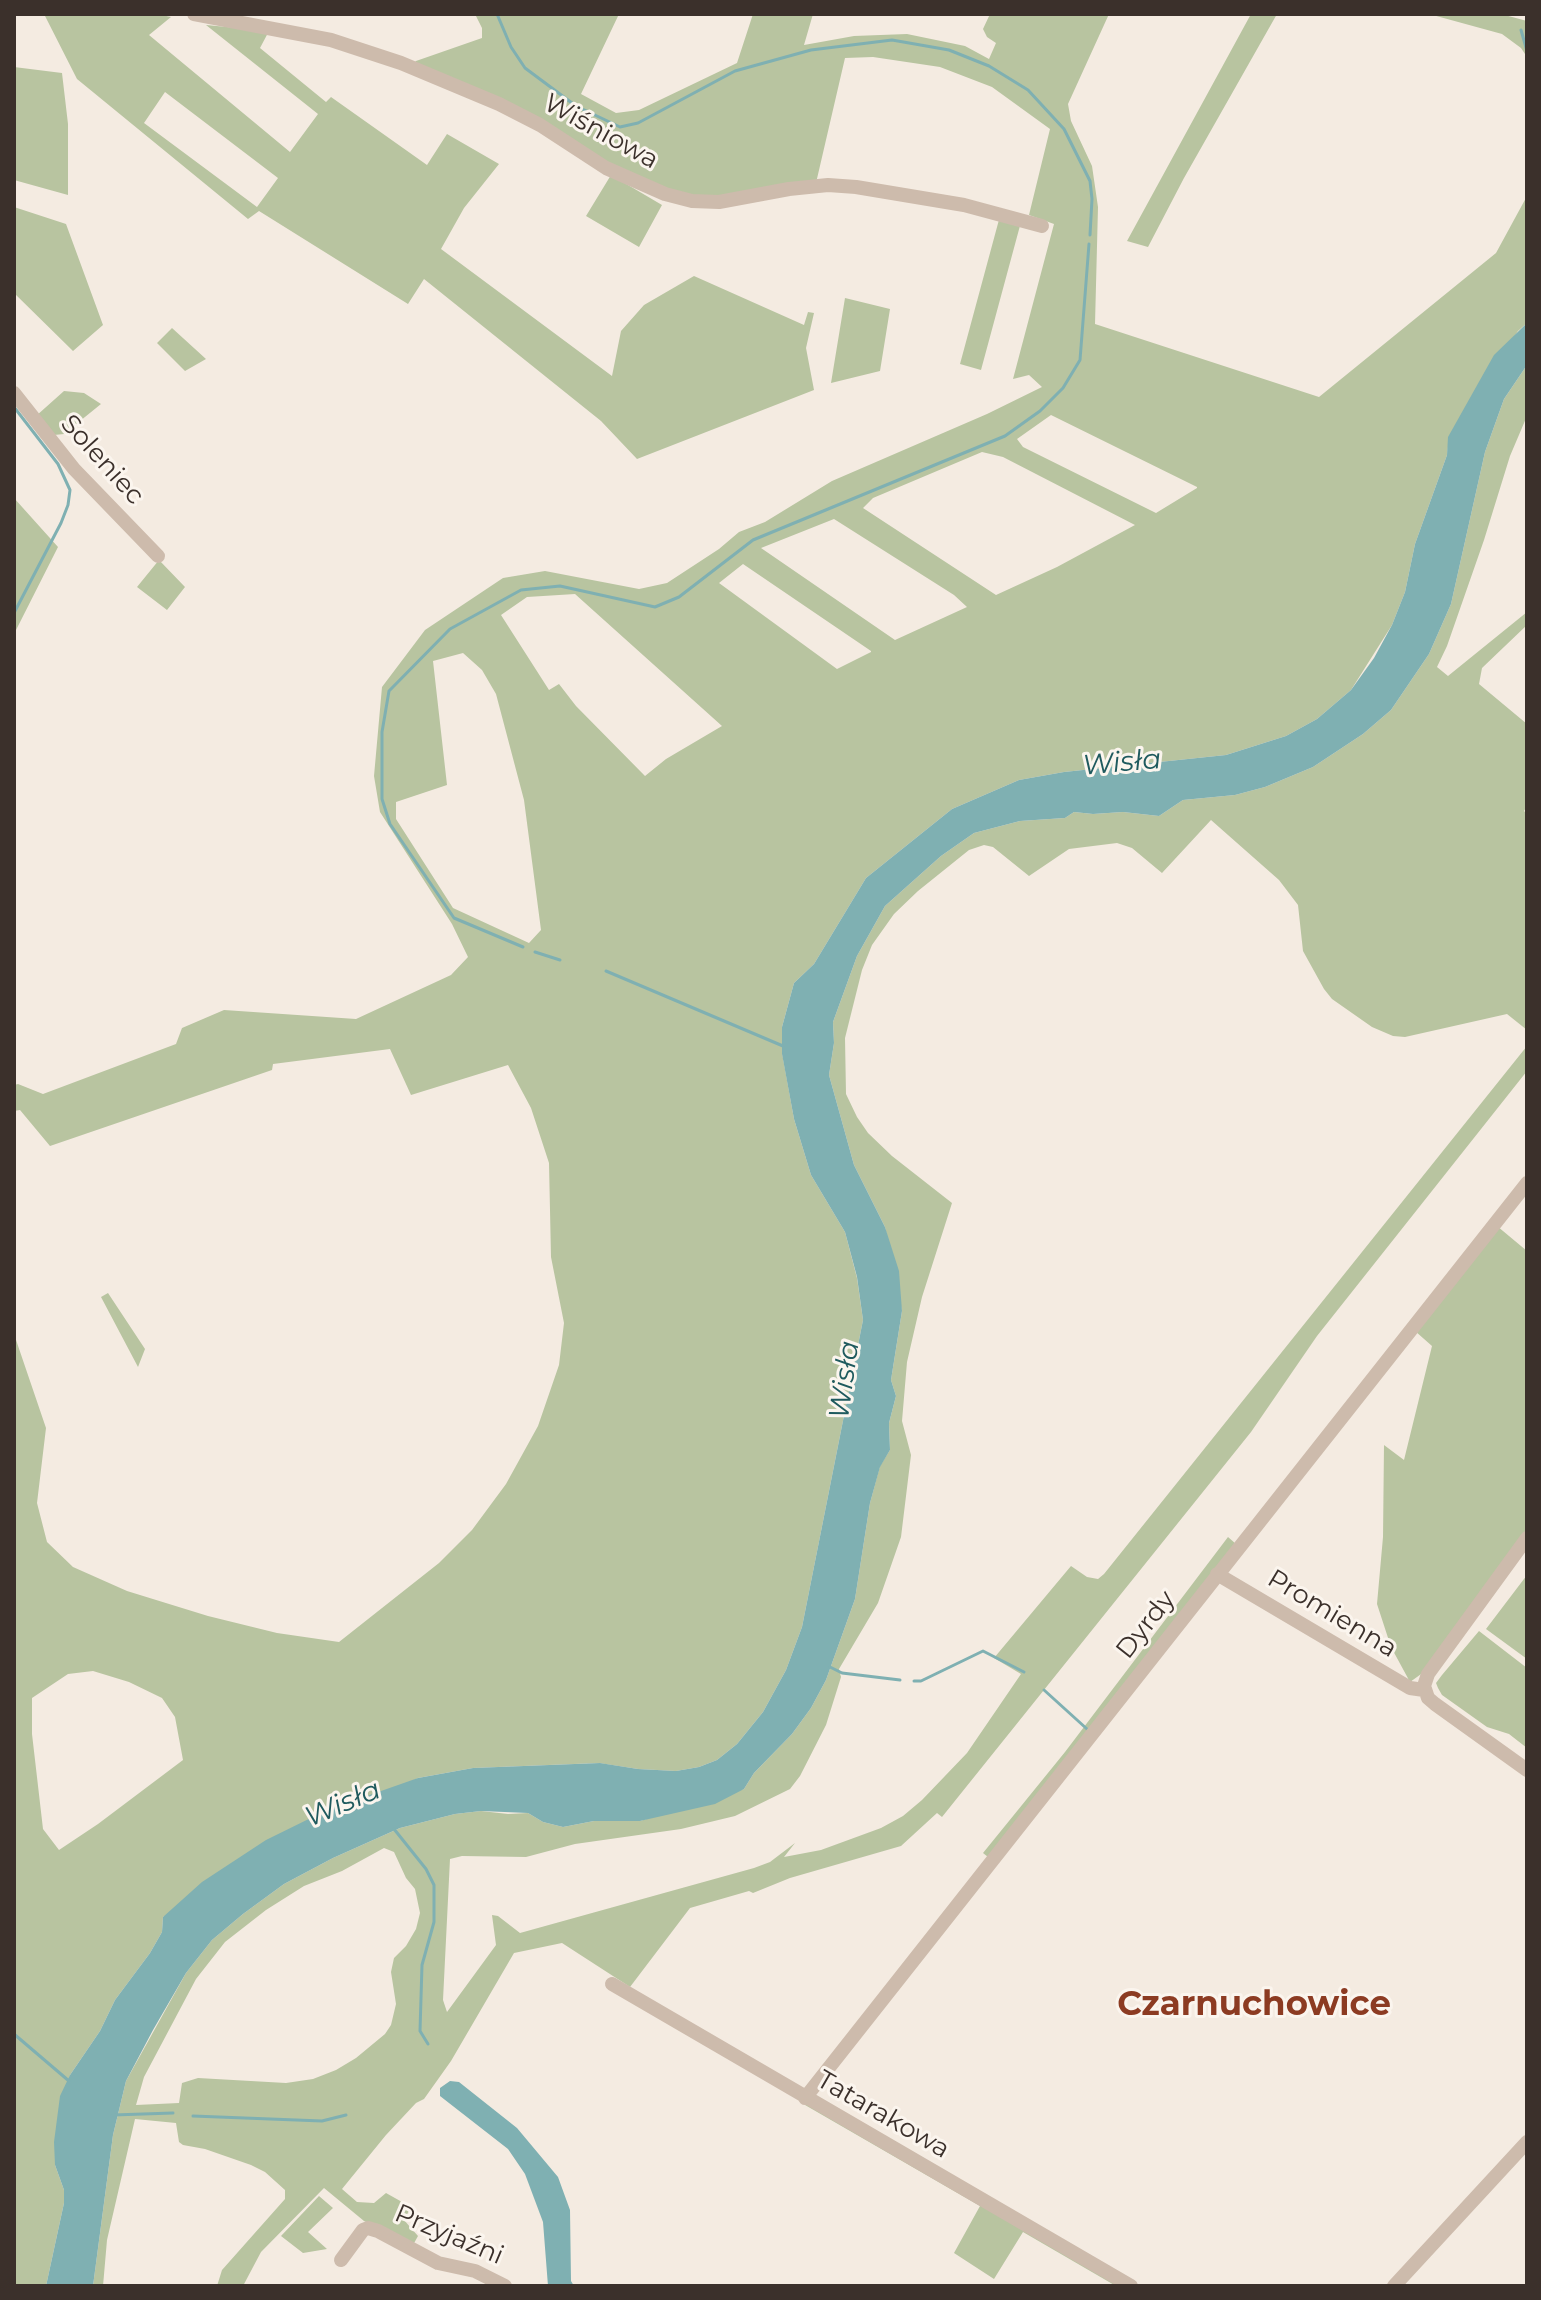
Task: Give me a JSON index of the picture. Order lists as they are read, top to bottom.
{
  "streets": {
    "street": [
      "Wiśniowa",
      "Soleniec",
      "Promienna",
      "Dyrdy",
      "Tatarakowa",
      "Przyjaźni"
    ]
  },
  "crossings": [
    ["Promienna", "Dyrdy"],
    ["Dyrdy", "Tatarakowa"]
  ],
  "districts": ["Czarnuchowice"],
  "water": ["Wisła"]
}
